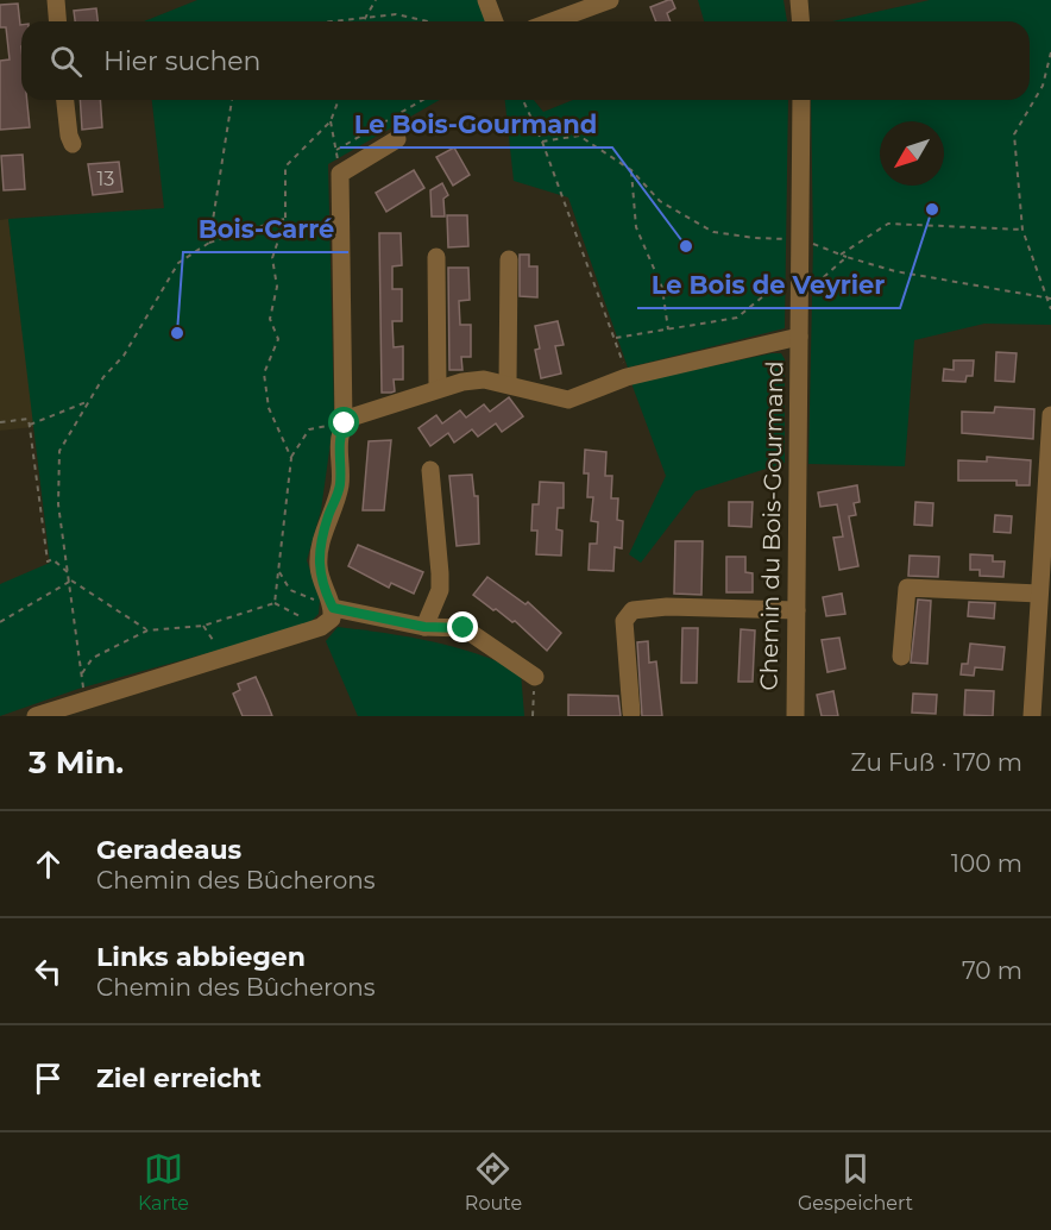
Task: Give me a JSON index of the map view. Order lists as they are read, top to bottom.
{
  "streets": {
    "street": ["Chemin du Bois-Gourmand"]
  },
  "places": ["Le Bois de Veyrier", "Le Bois-Gourmand", "Bois-Carré"],
  "house_numbers": ["13"],
  "north": "bottom left",
  "page": {
    "search": "Hier suchen",
    "heading": ["3 Min.", "Zu Fuß · 170 m"],
    "list": [
      ["Geradeaus", "Chemin des Bûcherons", "100 m"],
      ["Links abbiegen", "Chemin des Bûcherons", "70 m"],
      "Ziel erreicht"
    ],
    "nav": ["Karte", "Route", "Gespeichert"]
  }
}
